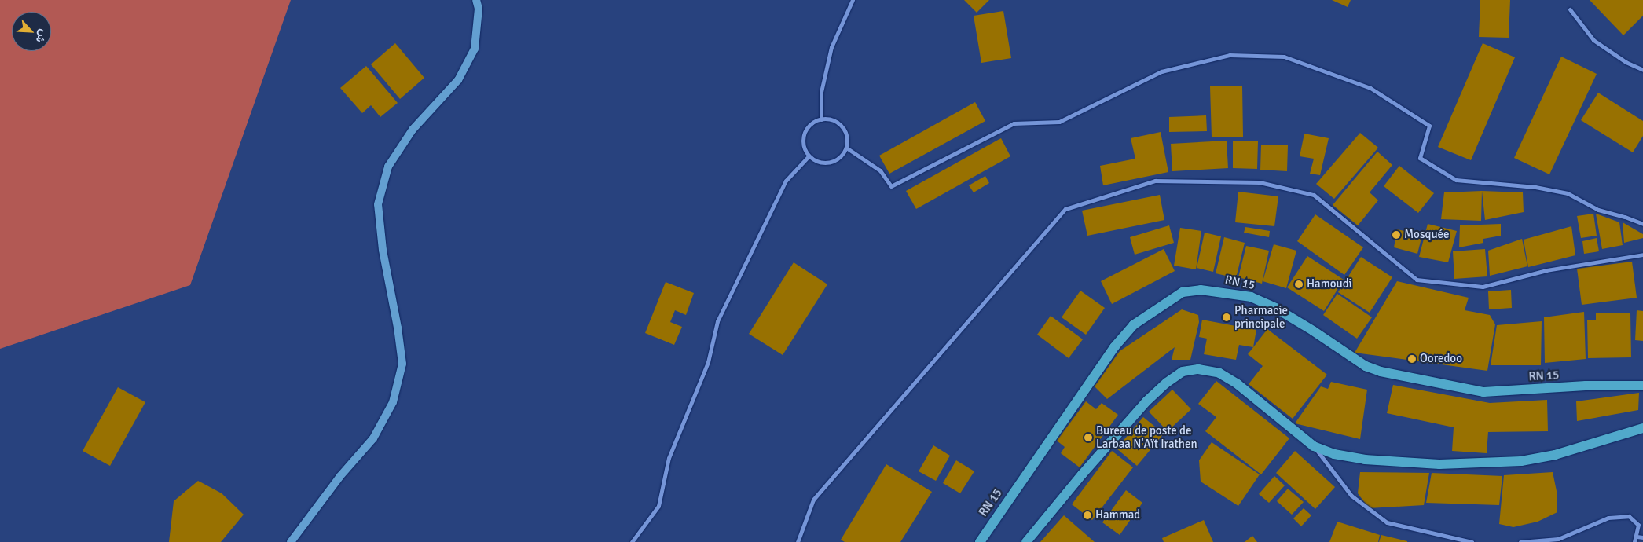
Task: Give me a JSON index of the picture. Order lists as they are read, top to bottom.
{
  "streets": {
    "main road": ["RN 15"]
  },
  "places": [
    "Mosquée",
    "Hamoudi",
    "Pharmacie principale",
    "Ooredoo",
    "Bureau de poste de Larbaa N'Aït Irathen",
    "Hammad"
  ],
  "north": "bottom right"
}
